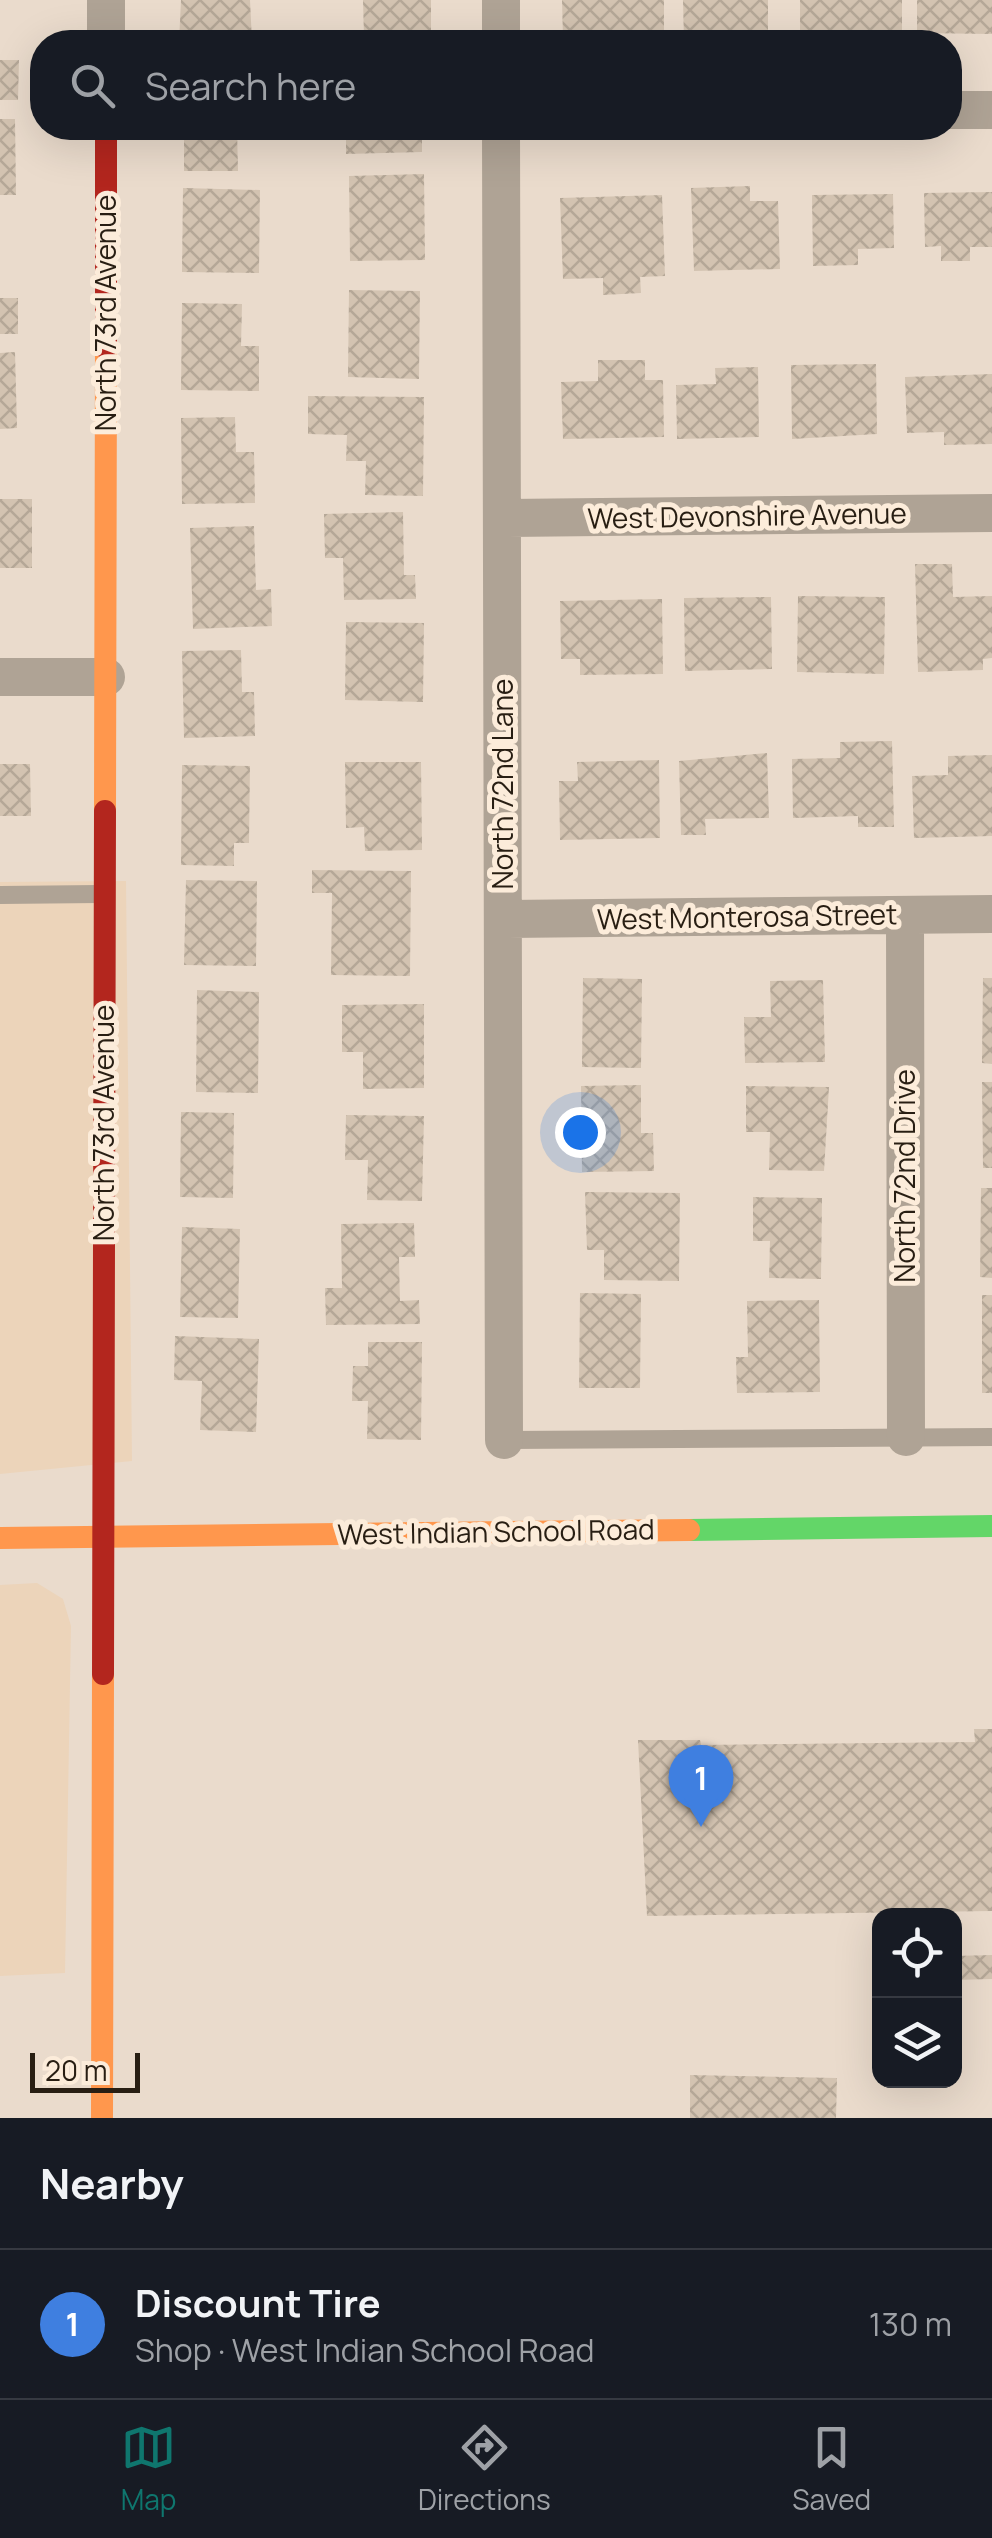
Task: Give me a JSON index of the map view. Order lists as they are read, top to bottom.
{
  "streets": {
    "street": [
      "North 73rd Avenue",
      "West Devonshire Avenue",
      "North 72nd Lane",
      "West Monterosa Street",
      "North 72nd Drive",
      "West Indian School Road"
    ]
  },
  "crossings": [
    ["North 73rd Avenue", "West Indian School Road"],
    ["West Devonshire Avenue", "North 72nd Lane"],
    ["North 72nd Lane", "West Monterosa Street"],
    ["West Monterosa Street", "North 72nd Drive"]
  ],
  "scale_bar": "20 m",
  "page": {
    "search": "Search here",
    "pins": "1",
    "scale": "20 m",
    "heading": "Nearby",
    "list": [
      {
        "mark": "1",
        "name": "Discount Tire",
        "note": "Shop · West Indian School Road",
        "value": "130 m"
      }
    ],
    "nav": ["Map", "Directions", "Saved"]
  }
}
